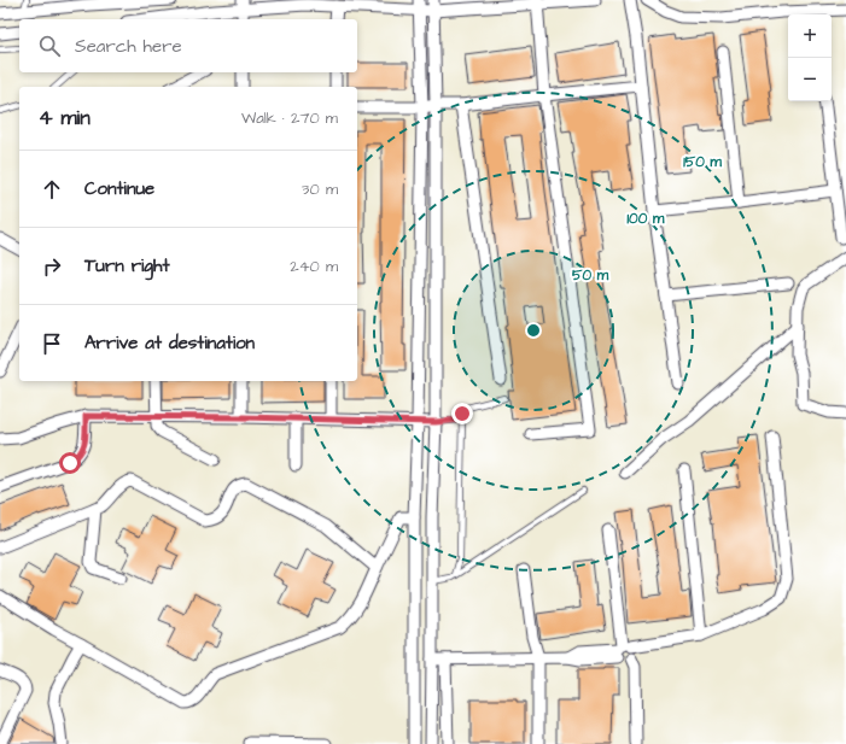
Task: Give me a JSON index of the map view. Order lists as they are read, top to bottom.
{
  "page": {
    "map_buttons": ["+", "−"],
    "search": "Search here",
    "heading": ["4 min", "Walk · 270 m"],
    "list": [
      ["Continue", "30 m"],
      ["Turn right", "240 m"],
      "Arrive at destination"
    ]
  },
  "rings": ["150 m", "100 m", "50 m"]
}
